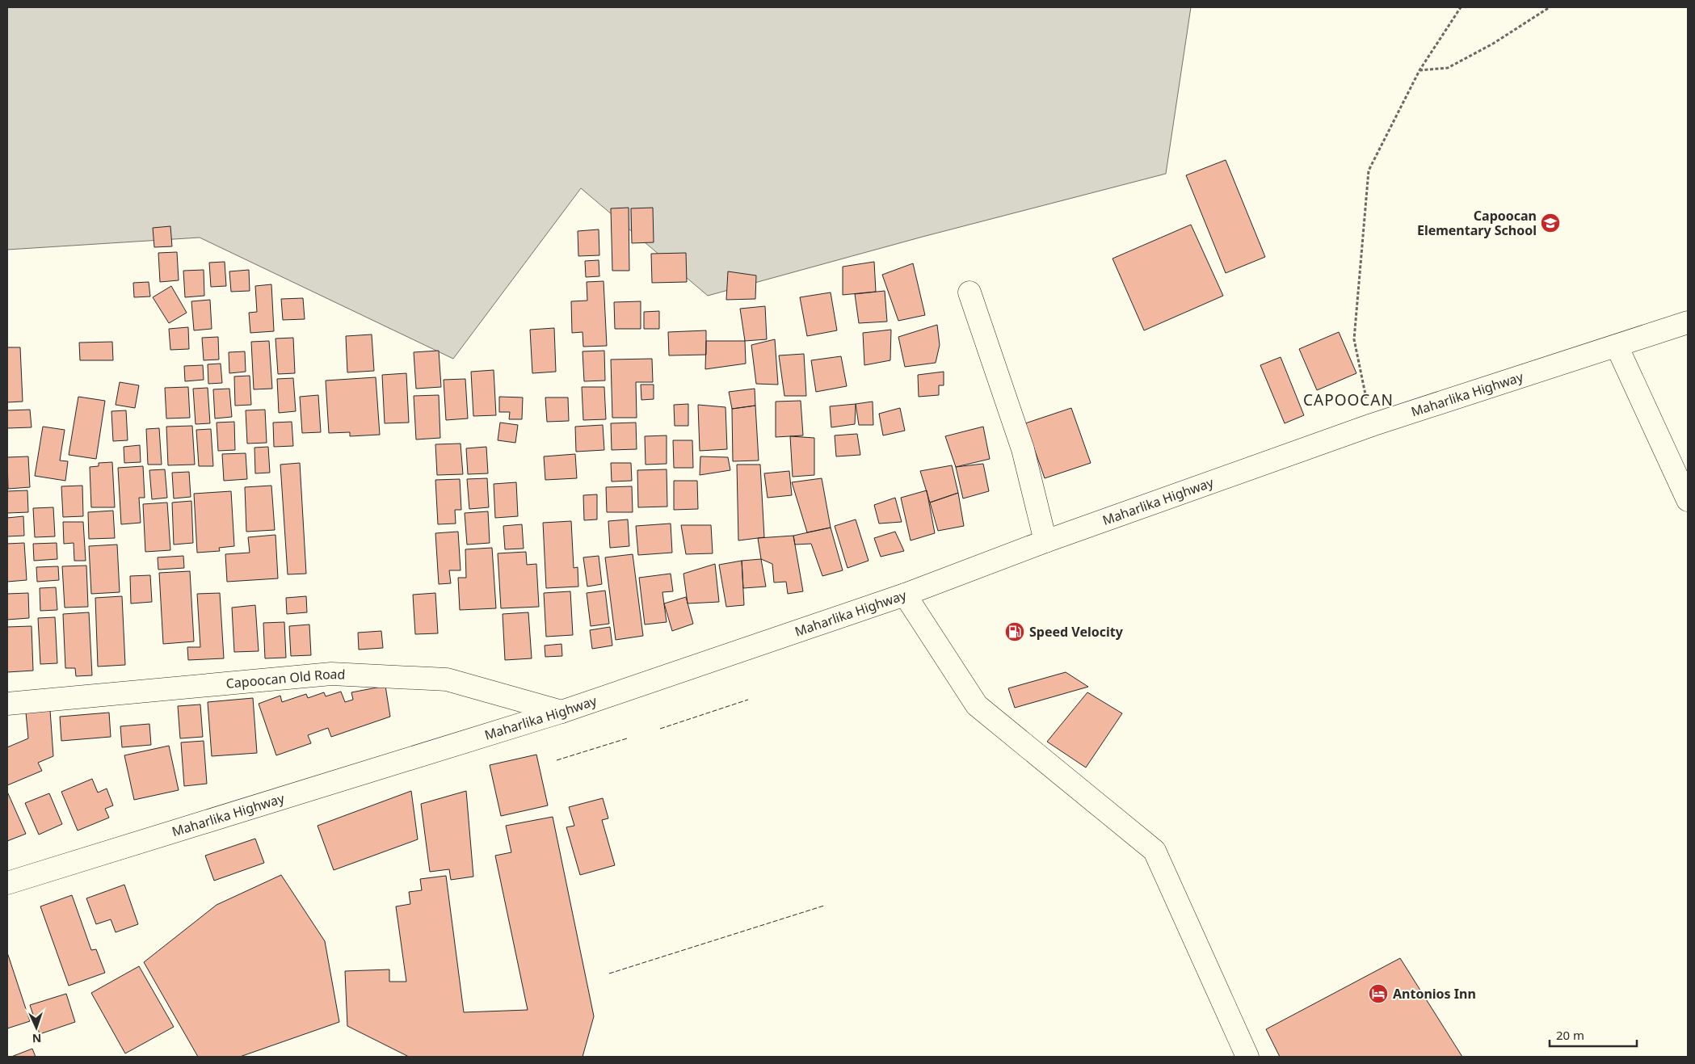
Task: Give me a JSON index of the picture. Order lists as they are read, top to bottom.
{
  "streets": {
    "main road": ["Maharlika Highway", "Capoocan Old Road"]
  },
  "crossings": [
    ["Maharlika Highway", "Capoocan Old Road"]
  ],
  "districts": ["CAPOOCAN"],
  "places": {
    "school or university": ["Capoocan Elementary School"],
    "fuel station": ["Speed Velocity"],
    "hotel": ["Antonios Inn"]
  },
  "scale_bar": "20 m",
  "north": "bottom"
}
